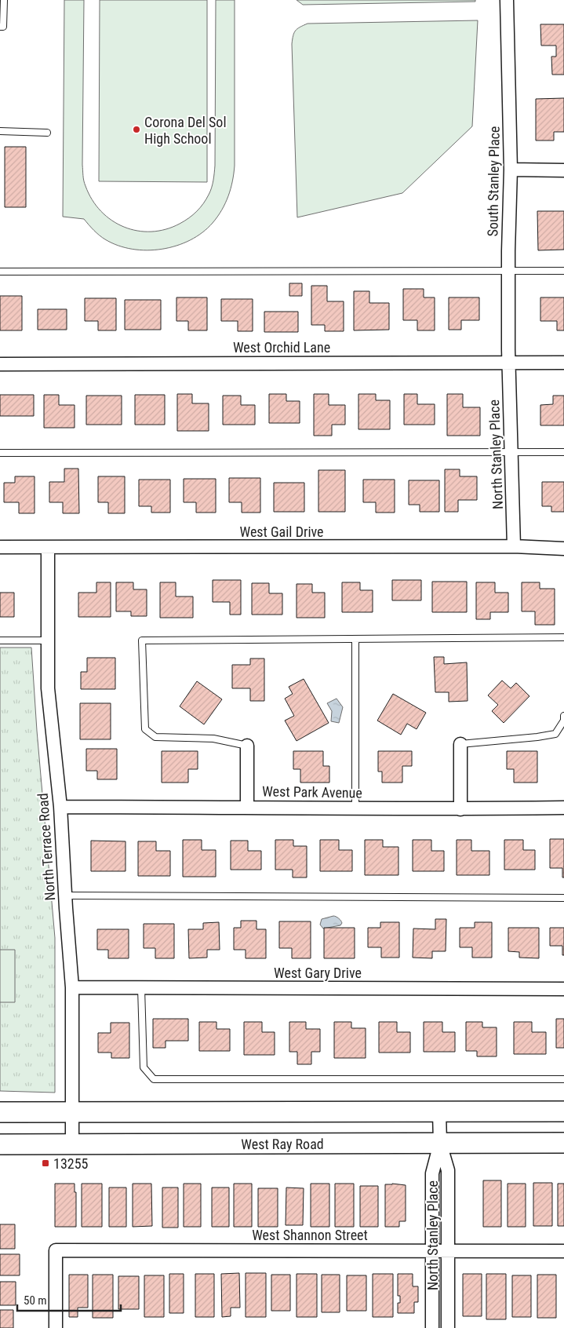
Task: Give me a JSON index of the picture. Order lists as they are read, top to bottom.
{
  "streets": {
    "main road": ["West Ray Road"],
    "street": [
      "South Stanley Place",
      "West Orchid Lane",
      "North Stanley Place",
      "West Gail Drive",
      "West Park Avenue",
      "North Terrace Road",
      "West Gary Drive",
      "West Shannon Street"
    ]
  },
  "crossings": [
    ["South Stanley Place", "West Orchid Lane"],
    ["South Stanley Place", "North Stanley Place"],
    ["West Orchid Lane", "North Stanley Place"],
    ["North Stanley Place", "West Gail Drive"],
    ["North Stanley Place", "West Ray Road"],
    ["North Stanley Place", "West Shannon Street"],
    ["West Gail Drive", "North Terrace Road"],
    ["West Park Avenue", "North Terrace Road"],
    ["North Terrace Road", "West Gary Drive"],
    ["North Terrace Road", "West Ray Road"]
  ],
  "places": {
    "other": ["Corona Del Sol High School"],
    "transit": ["13255"]
  },
  "scale_bar": "50 m"
}
